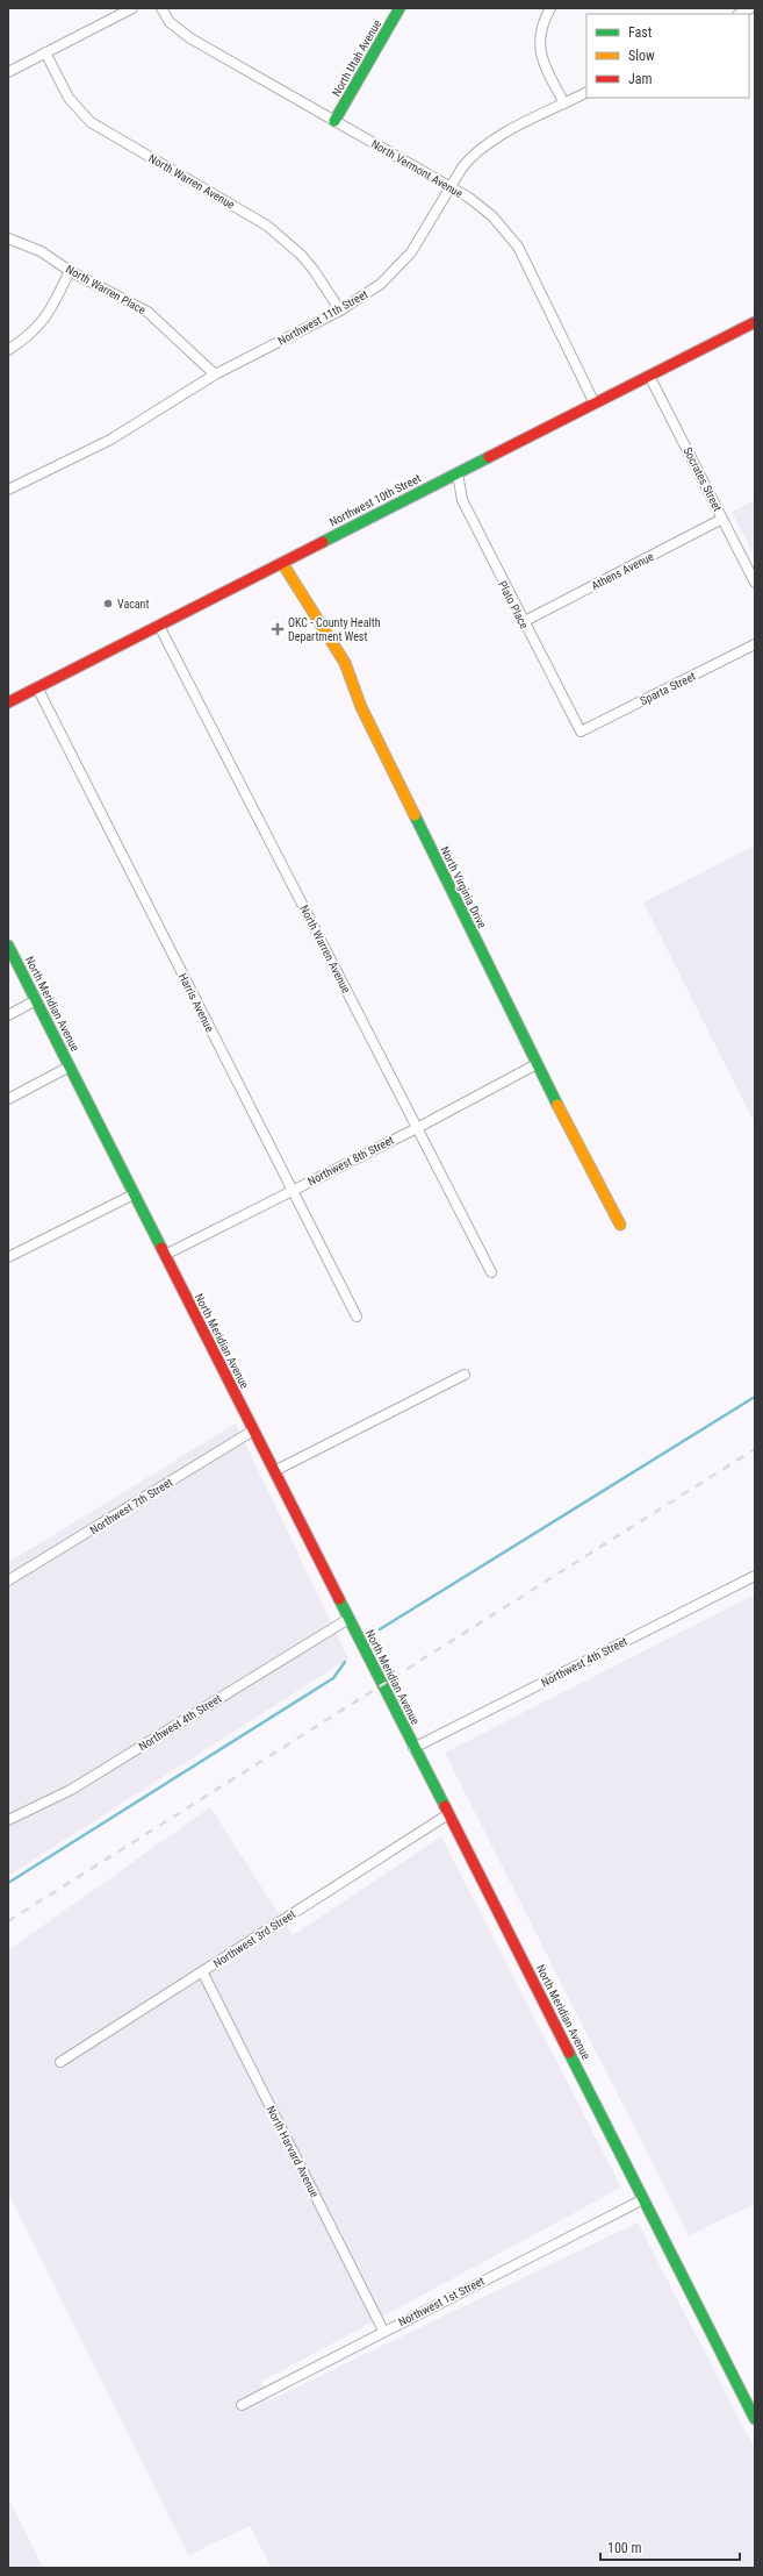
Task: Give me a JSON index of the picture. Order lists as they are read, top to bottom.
{
  "streets": {
    "main road": [
      "North Utah Avenue",
      "Northwest 10th Street",
      "North Virginia Drive",
      "North Meridian Avenue"
    ],
    "street": [
      "North Vermont Avenue",
      "North Warren Avenue",
      "North Warren Place",
      "Northwest 11th Street",
      "Socrates Street",
      "Athens Avenue",
      "Plato Place",
      "Sparta Street",
      "Harris Avenue",
      "Northwest 8th Street",
      "Northwest 7th Street",
      "Northwest 4th Street",
      "Northwest 3rd Street",
      "North Harvard Avenue",
      "Northwest 1st Street"
    ]
  },
  "crossings": [
    ["North Utah Avenue", "North Vermont Avenue"],
    ["North Vermont Avenue", "Northwest 11th Street"],
    ["North Vermont Avenue", "Northwest 10th Street"],
    ["North Warren Avenue", "Northwest 11th Street"],
    ["North Warren Avenue", "Northwest 10th Street"],
    ["North Warren Avenue", "Northwest 8th Street"],
    ["North Warren Place", "Northwest 11th Street"],
    ["Socrates Street", "Northwest 10th Street"],
    ["Socrates Street", "Athens Avenue"],
    ["Northwest 10th Street", "Plato Place"],
    ["Northwest 10th Street", "North Virginia Drive"],
    ["Northwest 10th Street", "Harris Avenue"],
    ["Athens Avenue", "Plato Place"],
    ["Plato Place", "Sparta Street"],
    ["North Virginia Drive", "Northwest 8th Street"],
    ["Harris Avenue", "Northwest 8th Street"],
    ["North Meridian Avenue", "Northwest 8th Street"],
    ["North Meridian Avenue", "Northwest 7th Street"],
    ["North Meridian Avenue", "Northwest 4th Street"],
    ["North Meridian Avenue", "Northwest 3rd Street"],
    ["North Meridian Avenue", "Northwest 1st Street"],
    ["Northwest 3rd Street", "North Harvard Avenue"],
    ["North Harvard Avenue", "Northwest 1st Street"]
  ],
  "places": {
    "other": ["Vacant"],
    "health": ["OKC - County Health Department West"]
  },
  "legend": ["Fast", "Slow", "Jam"],
  "scale_bar": "100 m"
}
